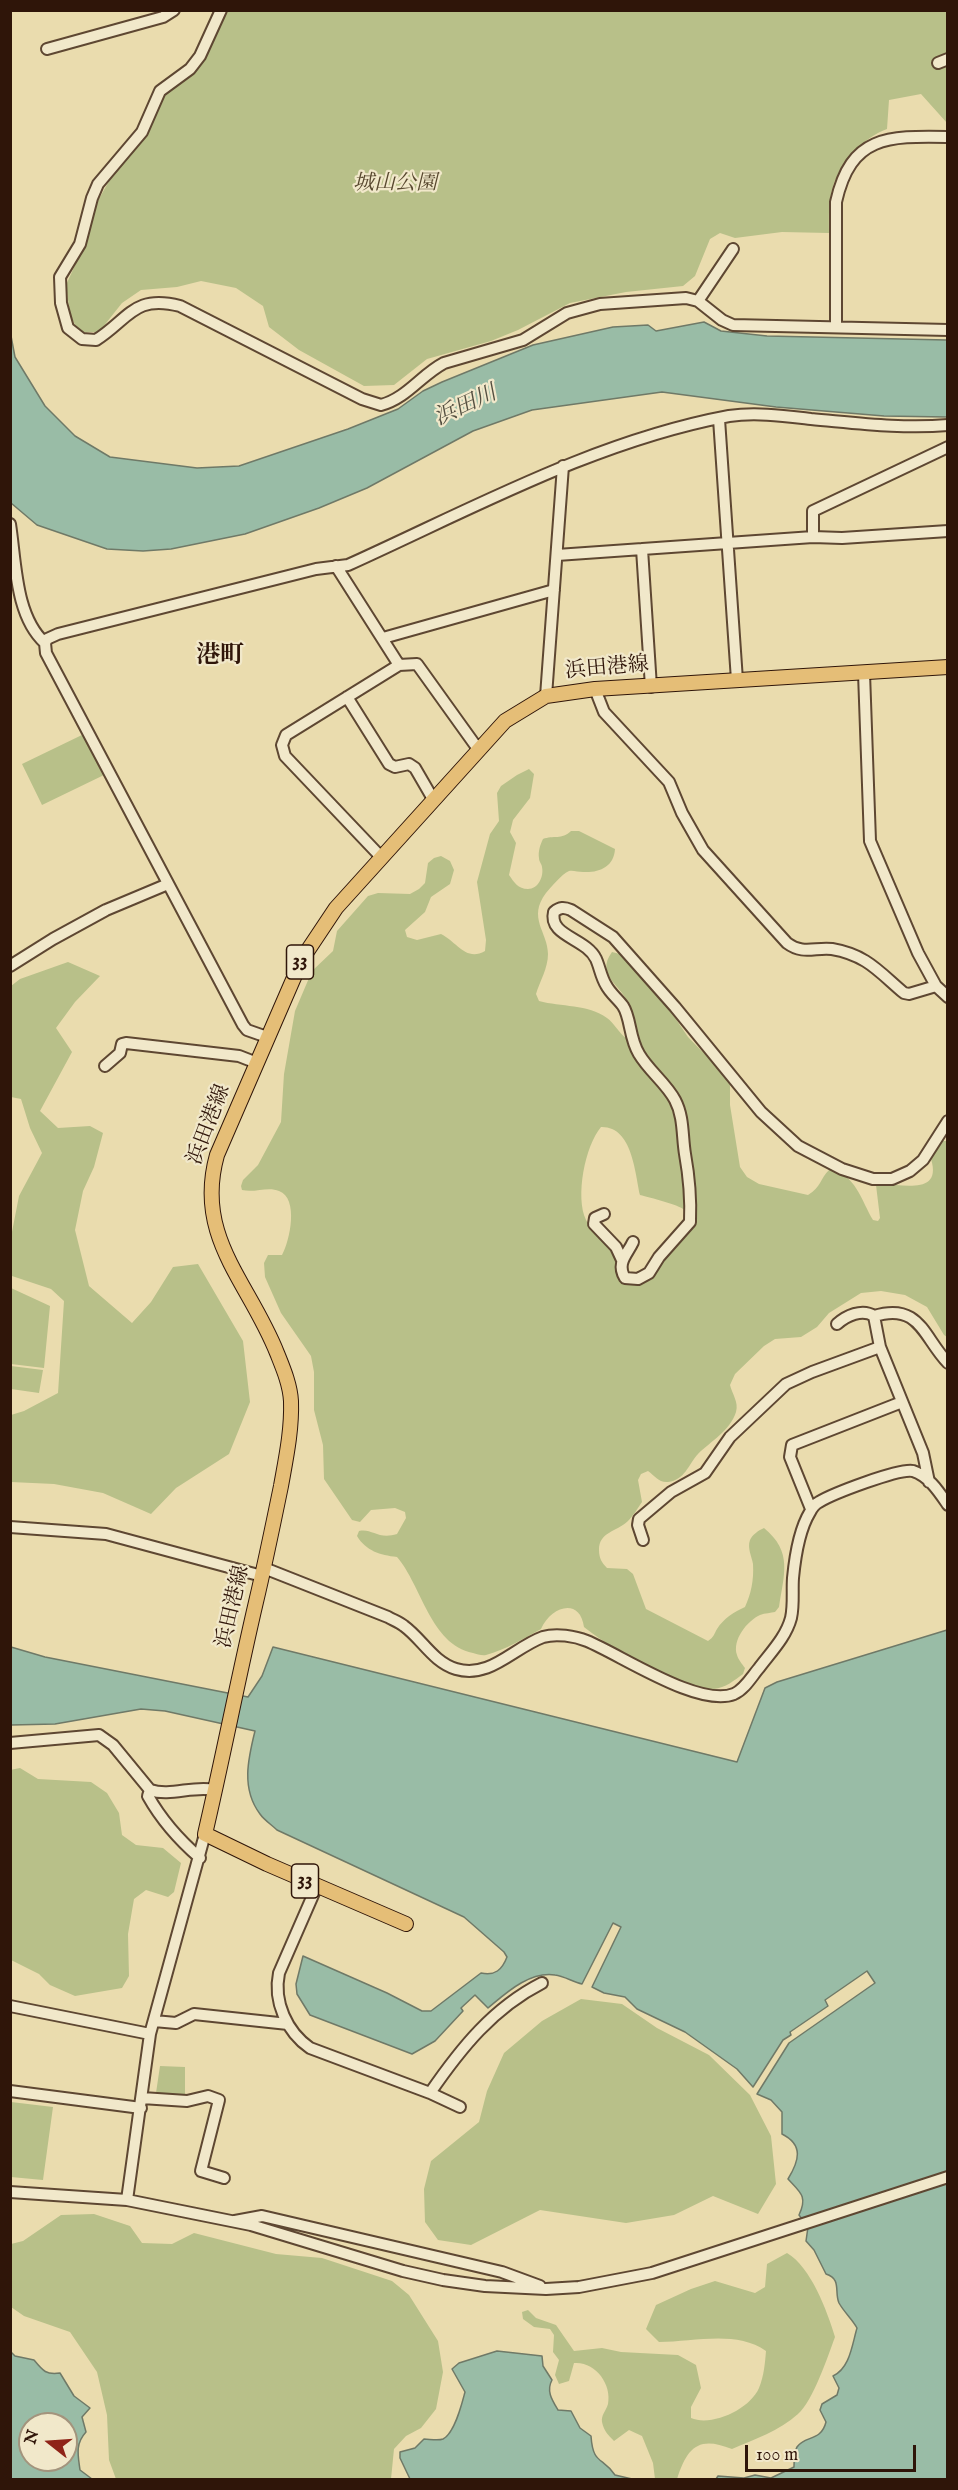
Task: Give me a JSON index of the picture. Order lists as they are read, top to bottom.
{
  "streets": {
    "main road": ["浜田港線", "33"]
  },
  "crossings": [
    ["浜田港線", "33"]
  ],
  "districts": ["港町"],
  "water": ["浜田川"],
  "parks": ["城山公園"],
  "scale_bar": "100 m",
  "north": "left"
}
